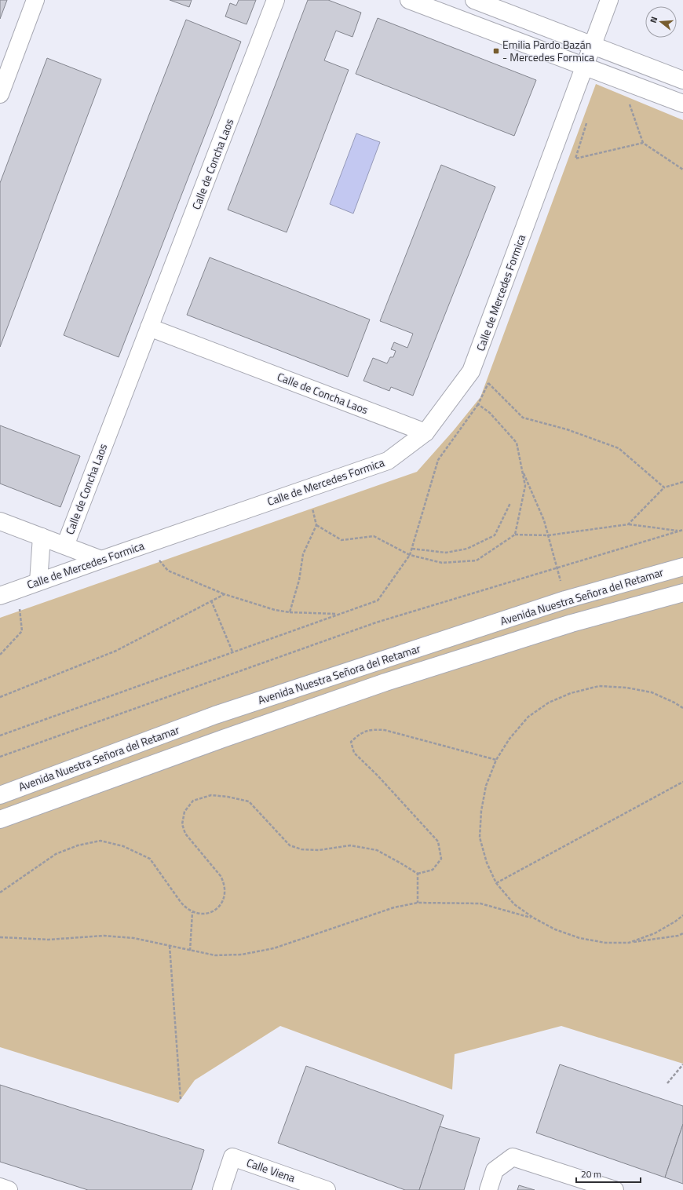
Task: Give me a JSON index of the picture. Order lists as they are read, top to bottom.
{
  "streets": {
    "street": [
      "Calle de Concha Laos",
      "Calle de Mercedes Formica",
      "Avenida Nuestra Señora del Retamar",
      "Calle Viena"
    ]
  },
  "crossings": [
    ["Calle de Concha Laos", "Calle de Mercedes Formica"]
  ],
  "places": {
    "transit": ["Emilia Pardo Bazán - Mercedes Formica"]
  },
  "scale_bar": "20 m",
  "north": "left"
}
